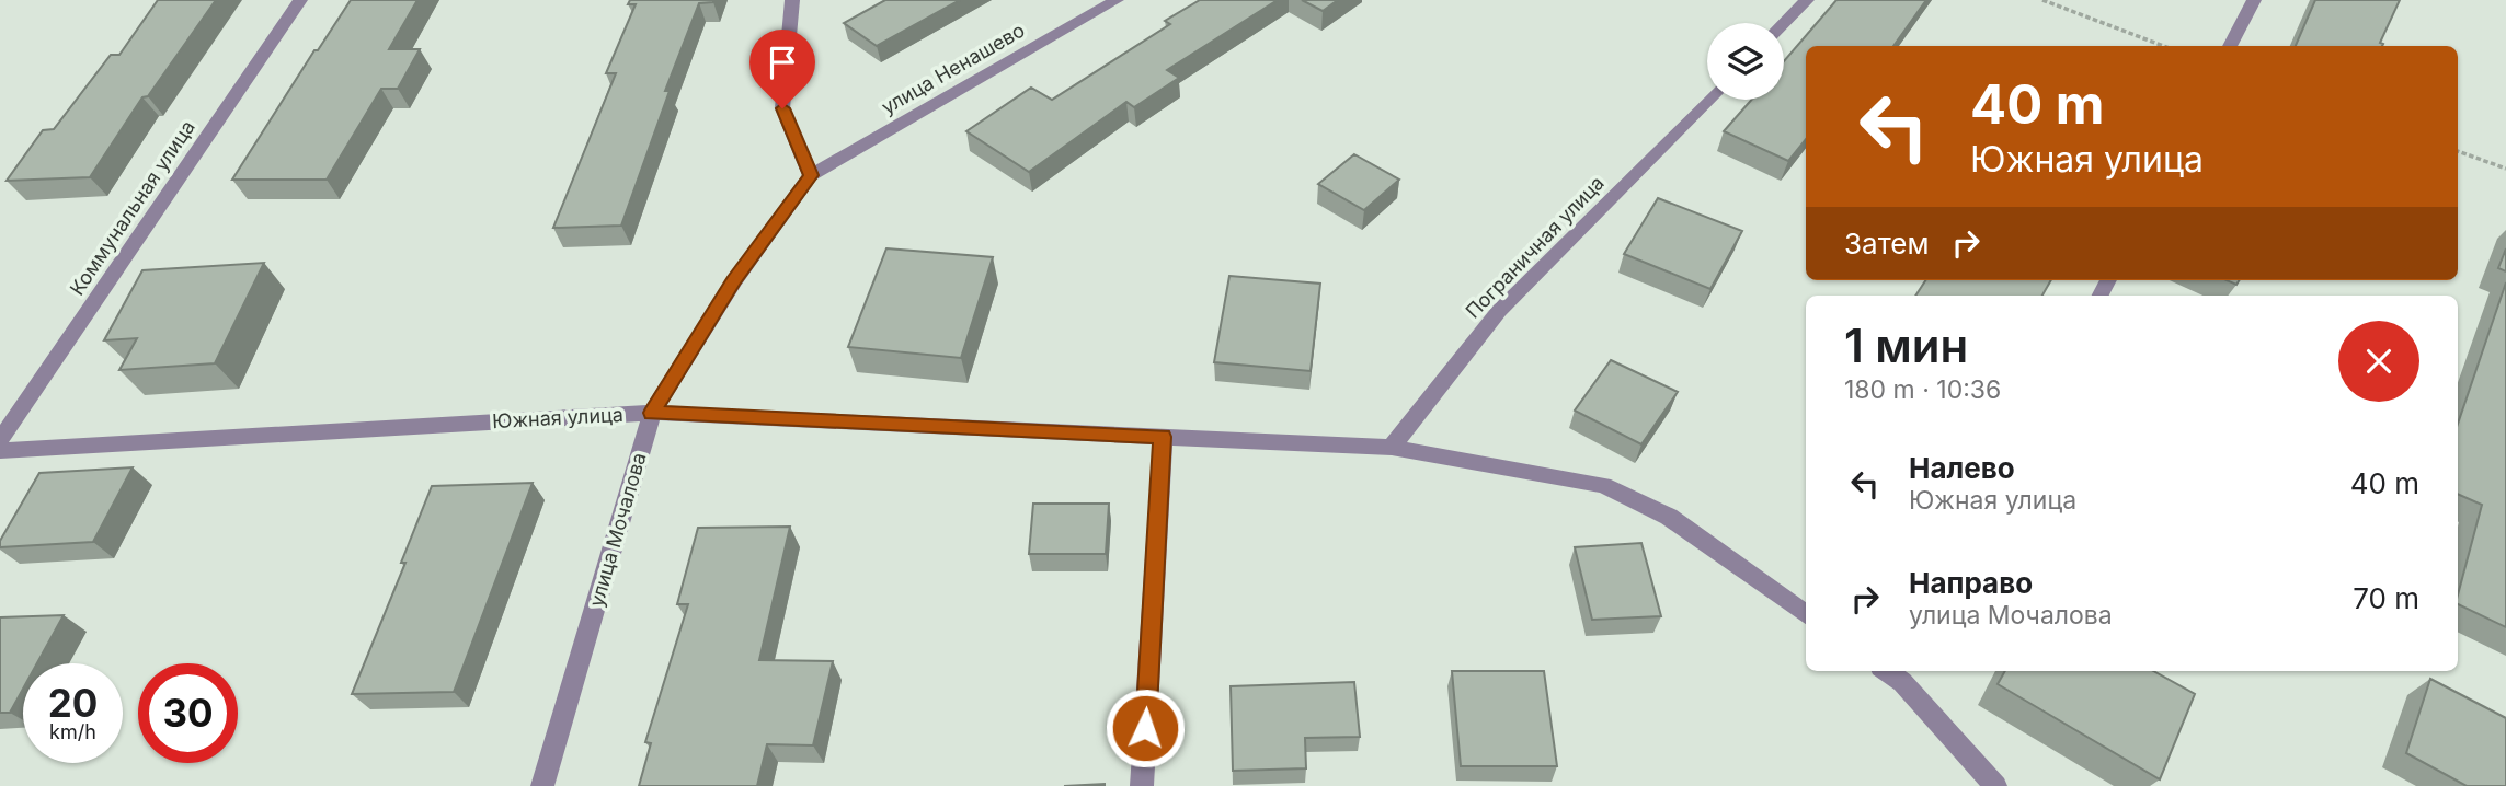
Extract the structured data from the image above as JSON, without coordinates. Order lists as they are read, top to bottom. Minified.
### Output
{"streets":{"street":["улица Ненашево","Коммунальная улица","Пограничная улица","Южная улица","улица Мочалова"]},"crossings":[["улица Ненашево","улица Мочалова"],["Пограничная улица","Южная улица"],["Южная улица","улица Мочалова"]],"page":{"turn":["40 m","Южная улица"],"then":"Затем","heading":["1 мин","180 m · 10:36"],"list":[{"name":"Налево","note":"Южная улица","value":"40 m"},{"name":"Направо","note":"улица Мочалова","value":"70 m"}],"speed":"20 km/h","limit":"30"}}
